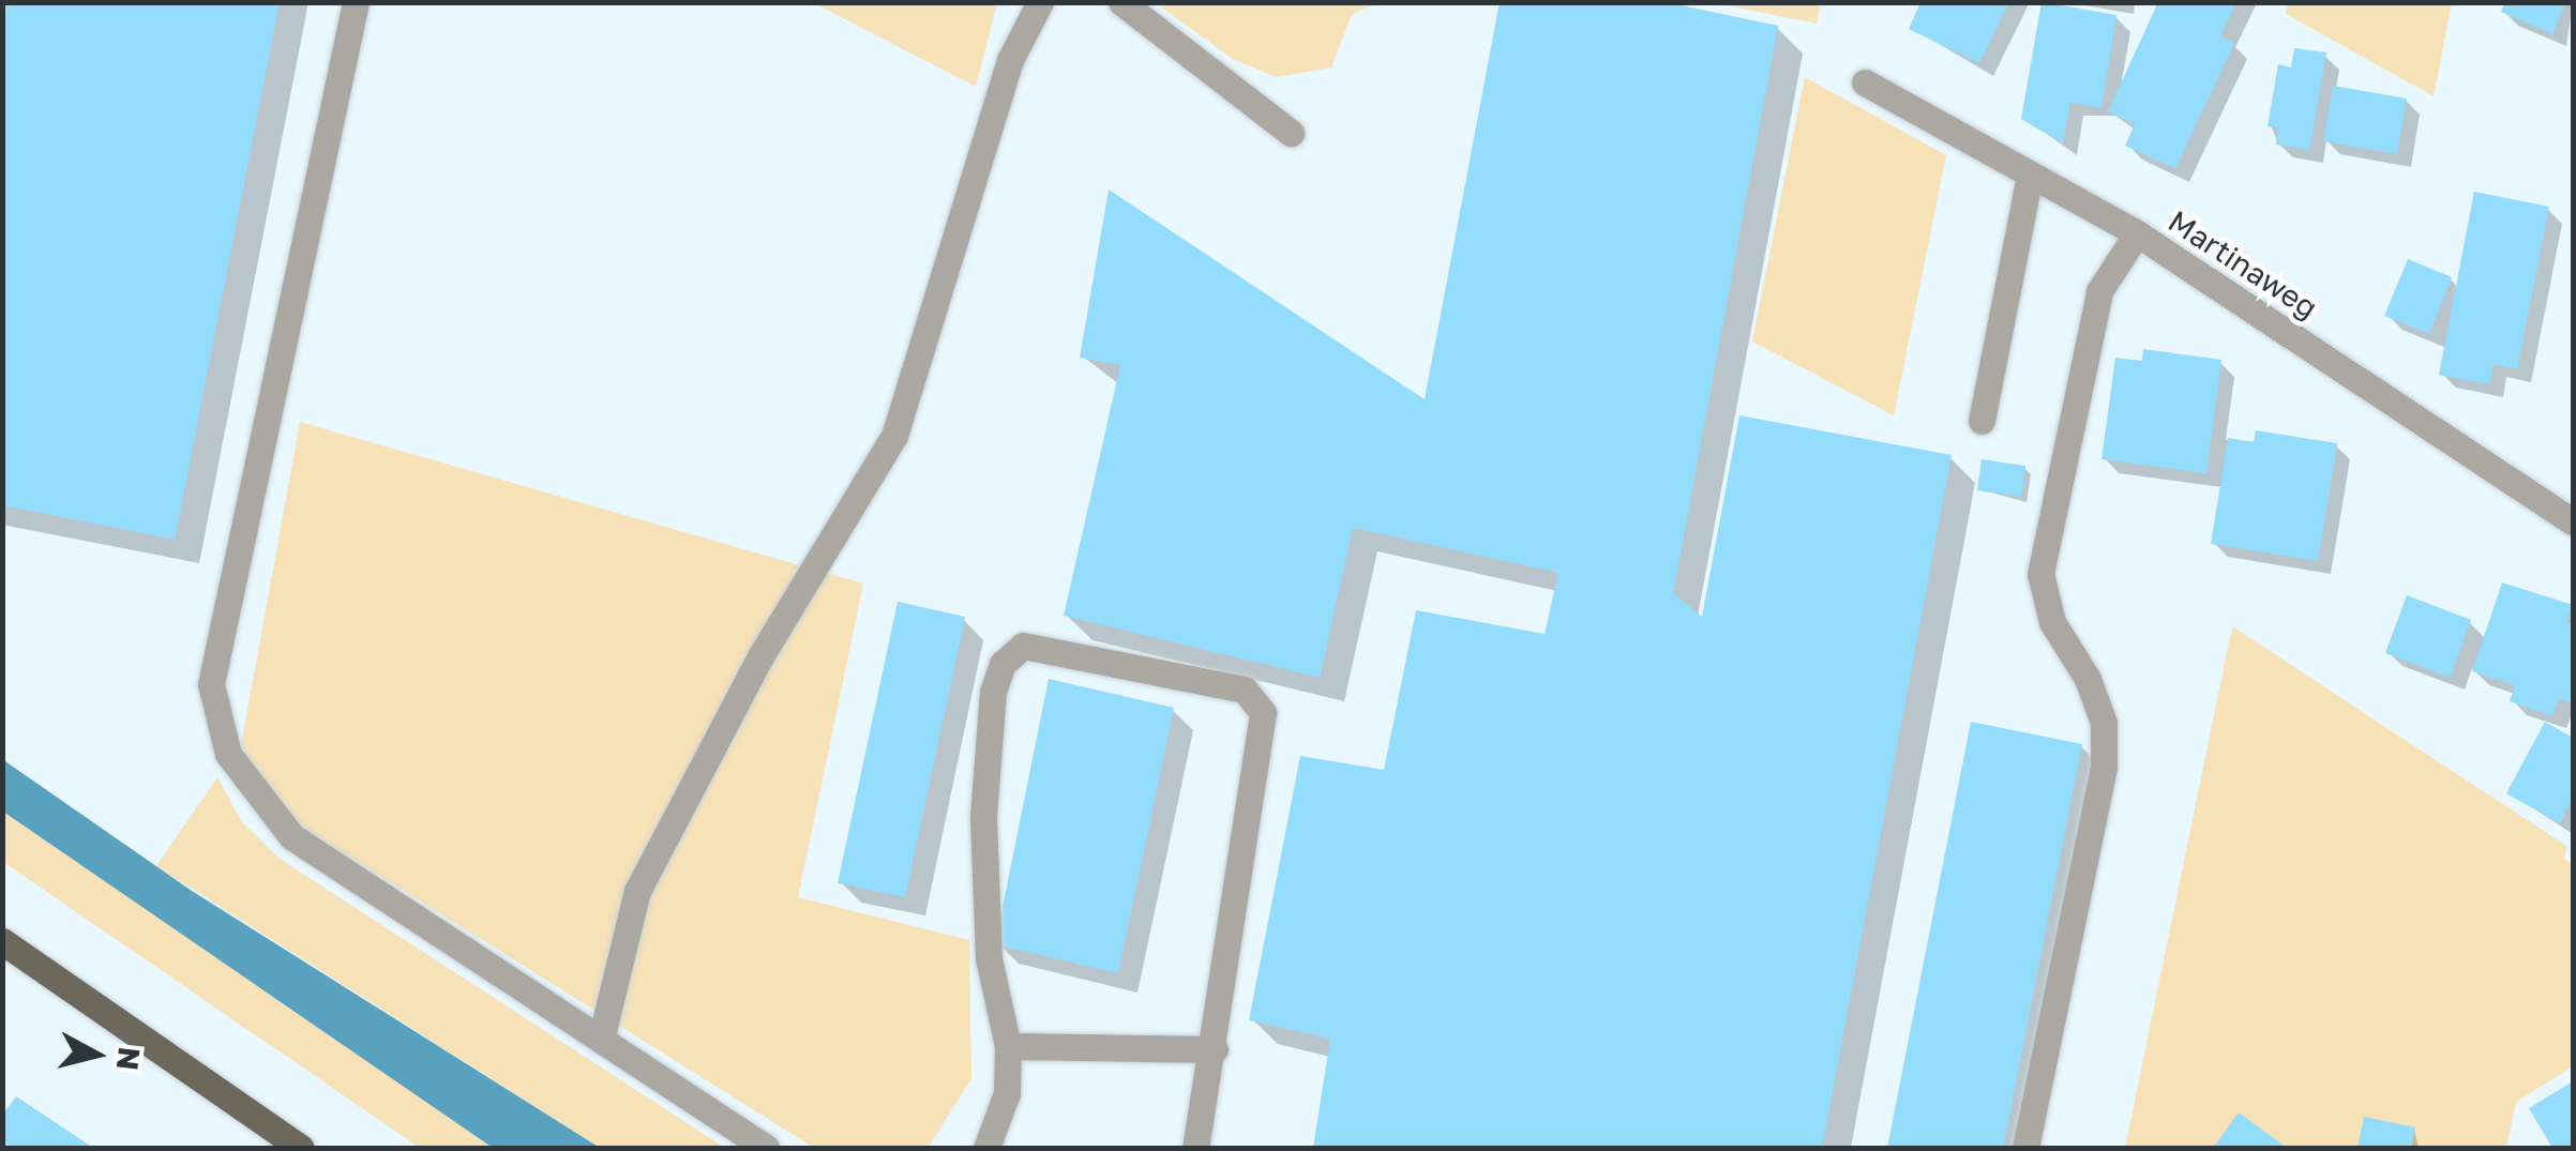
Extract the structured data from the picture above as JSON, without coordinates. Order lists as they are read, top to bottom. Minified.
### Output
{"streets":{"street":["Martinaweg"]},"north":"right"}
